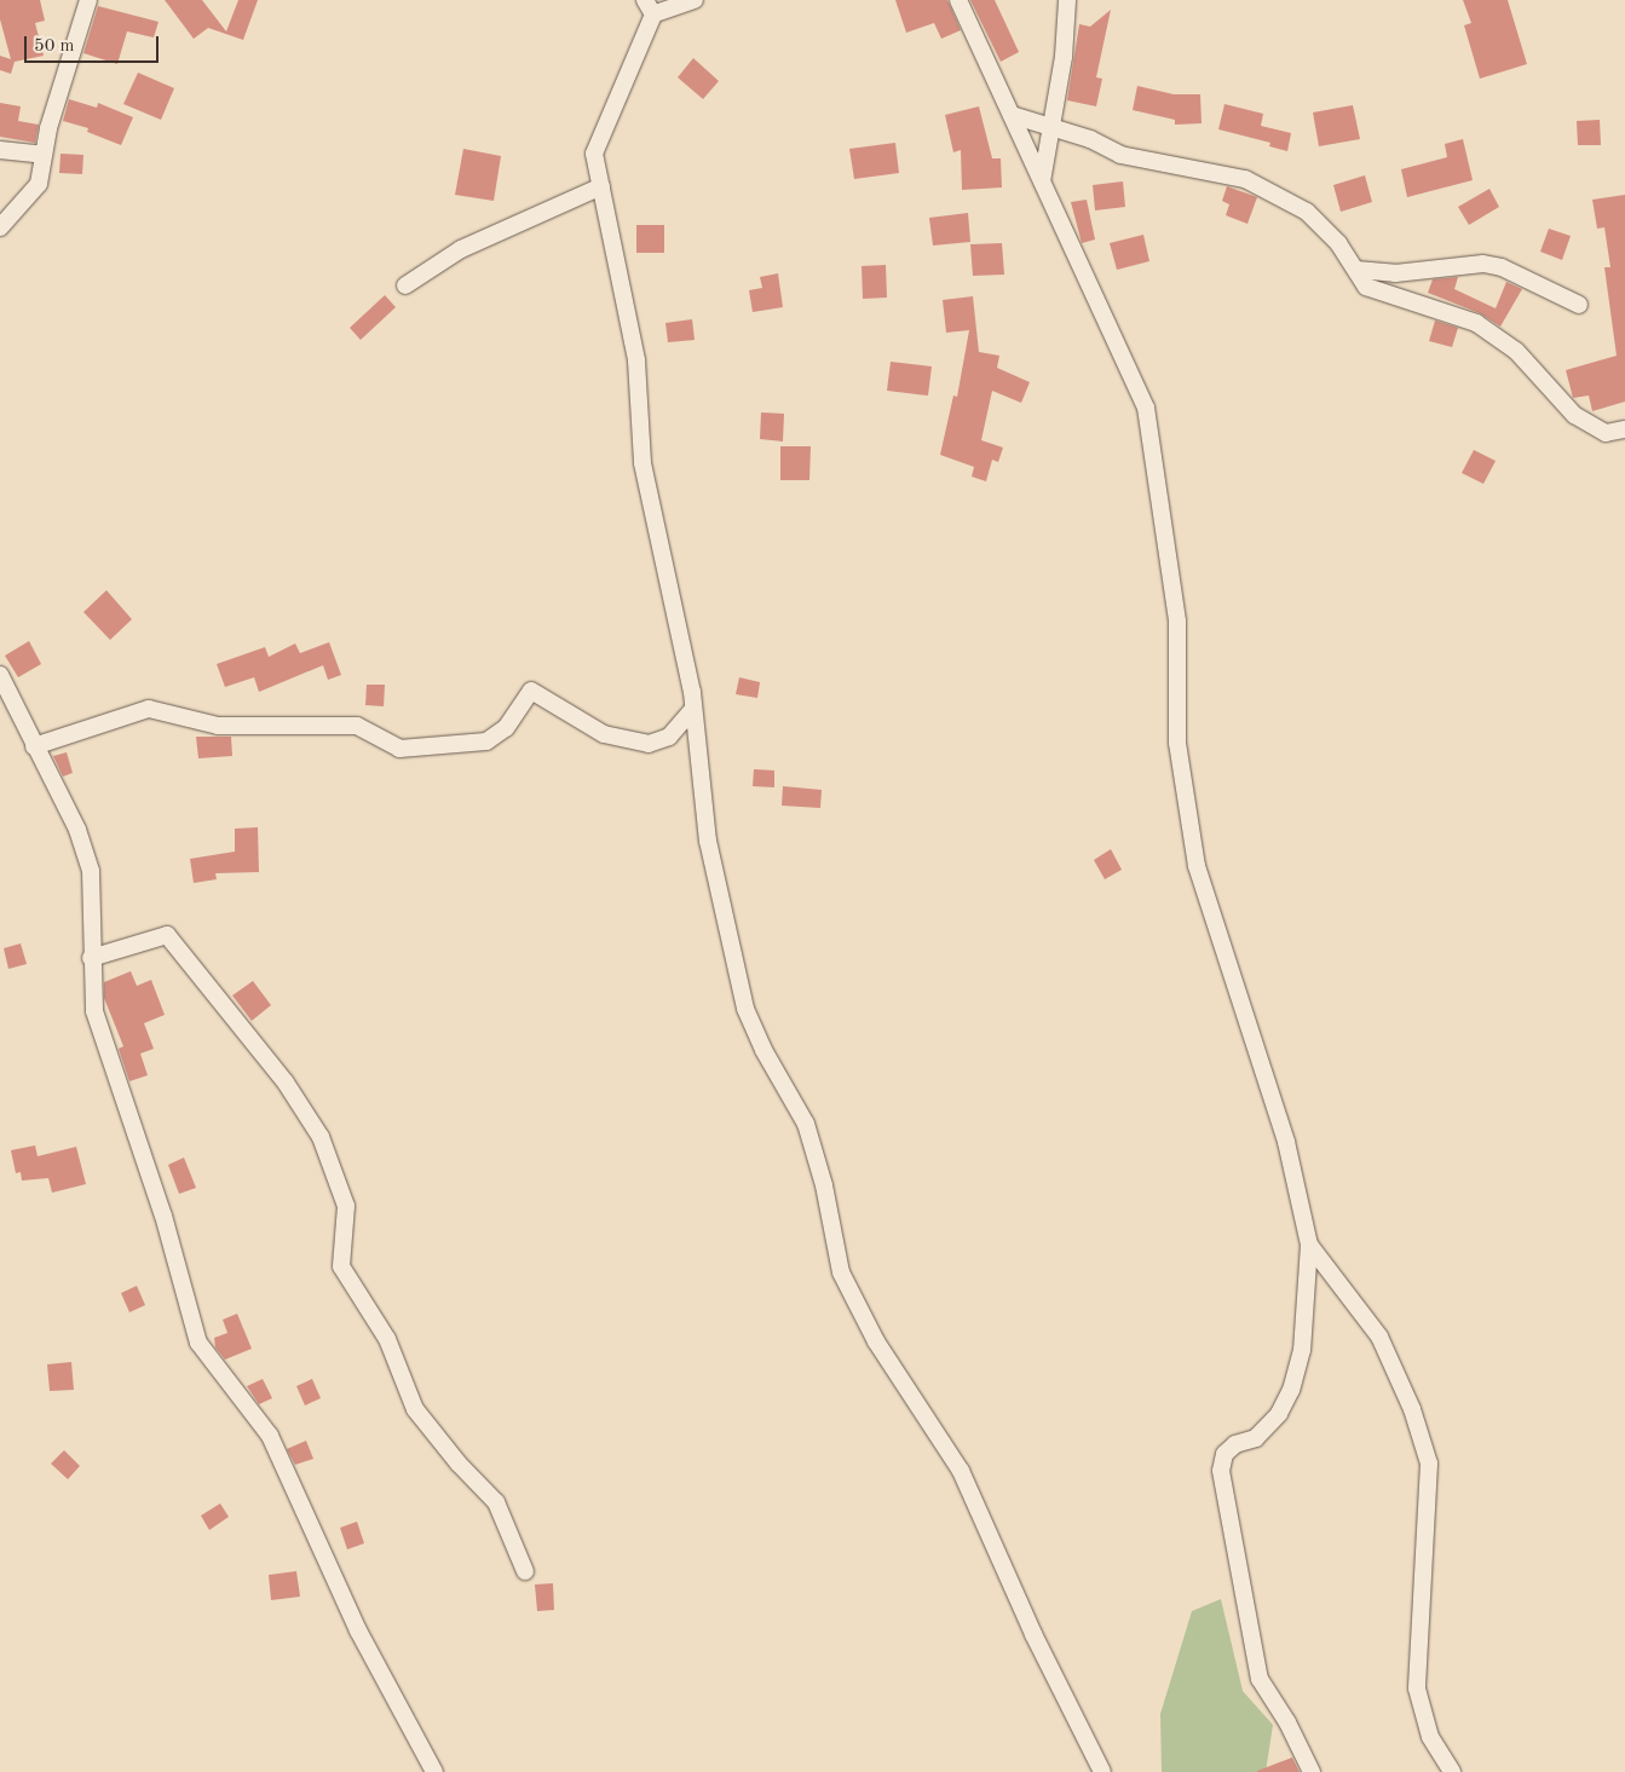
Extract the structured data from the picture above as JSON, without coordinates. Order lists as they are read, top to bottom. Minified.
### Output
{"scale_bar":"50 m"}
